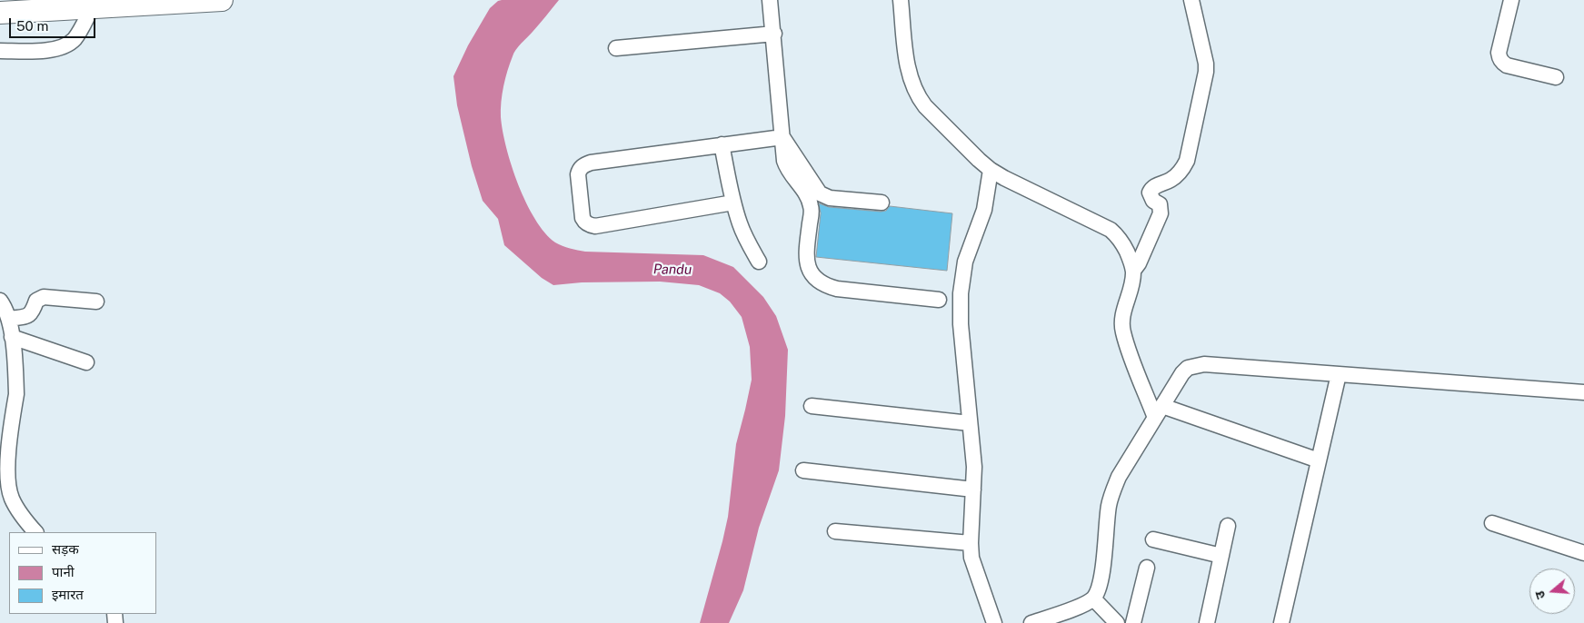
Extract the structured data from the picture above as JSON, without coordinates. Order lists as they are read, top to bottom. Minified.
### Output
{"water":["Pandu"],"legend":["सड़क","पानी","इमारत"],"scale_bar":"50 m","north":"left"}
